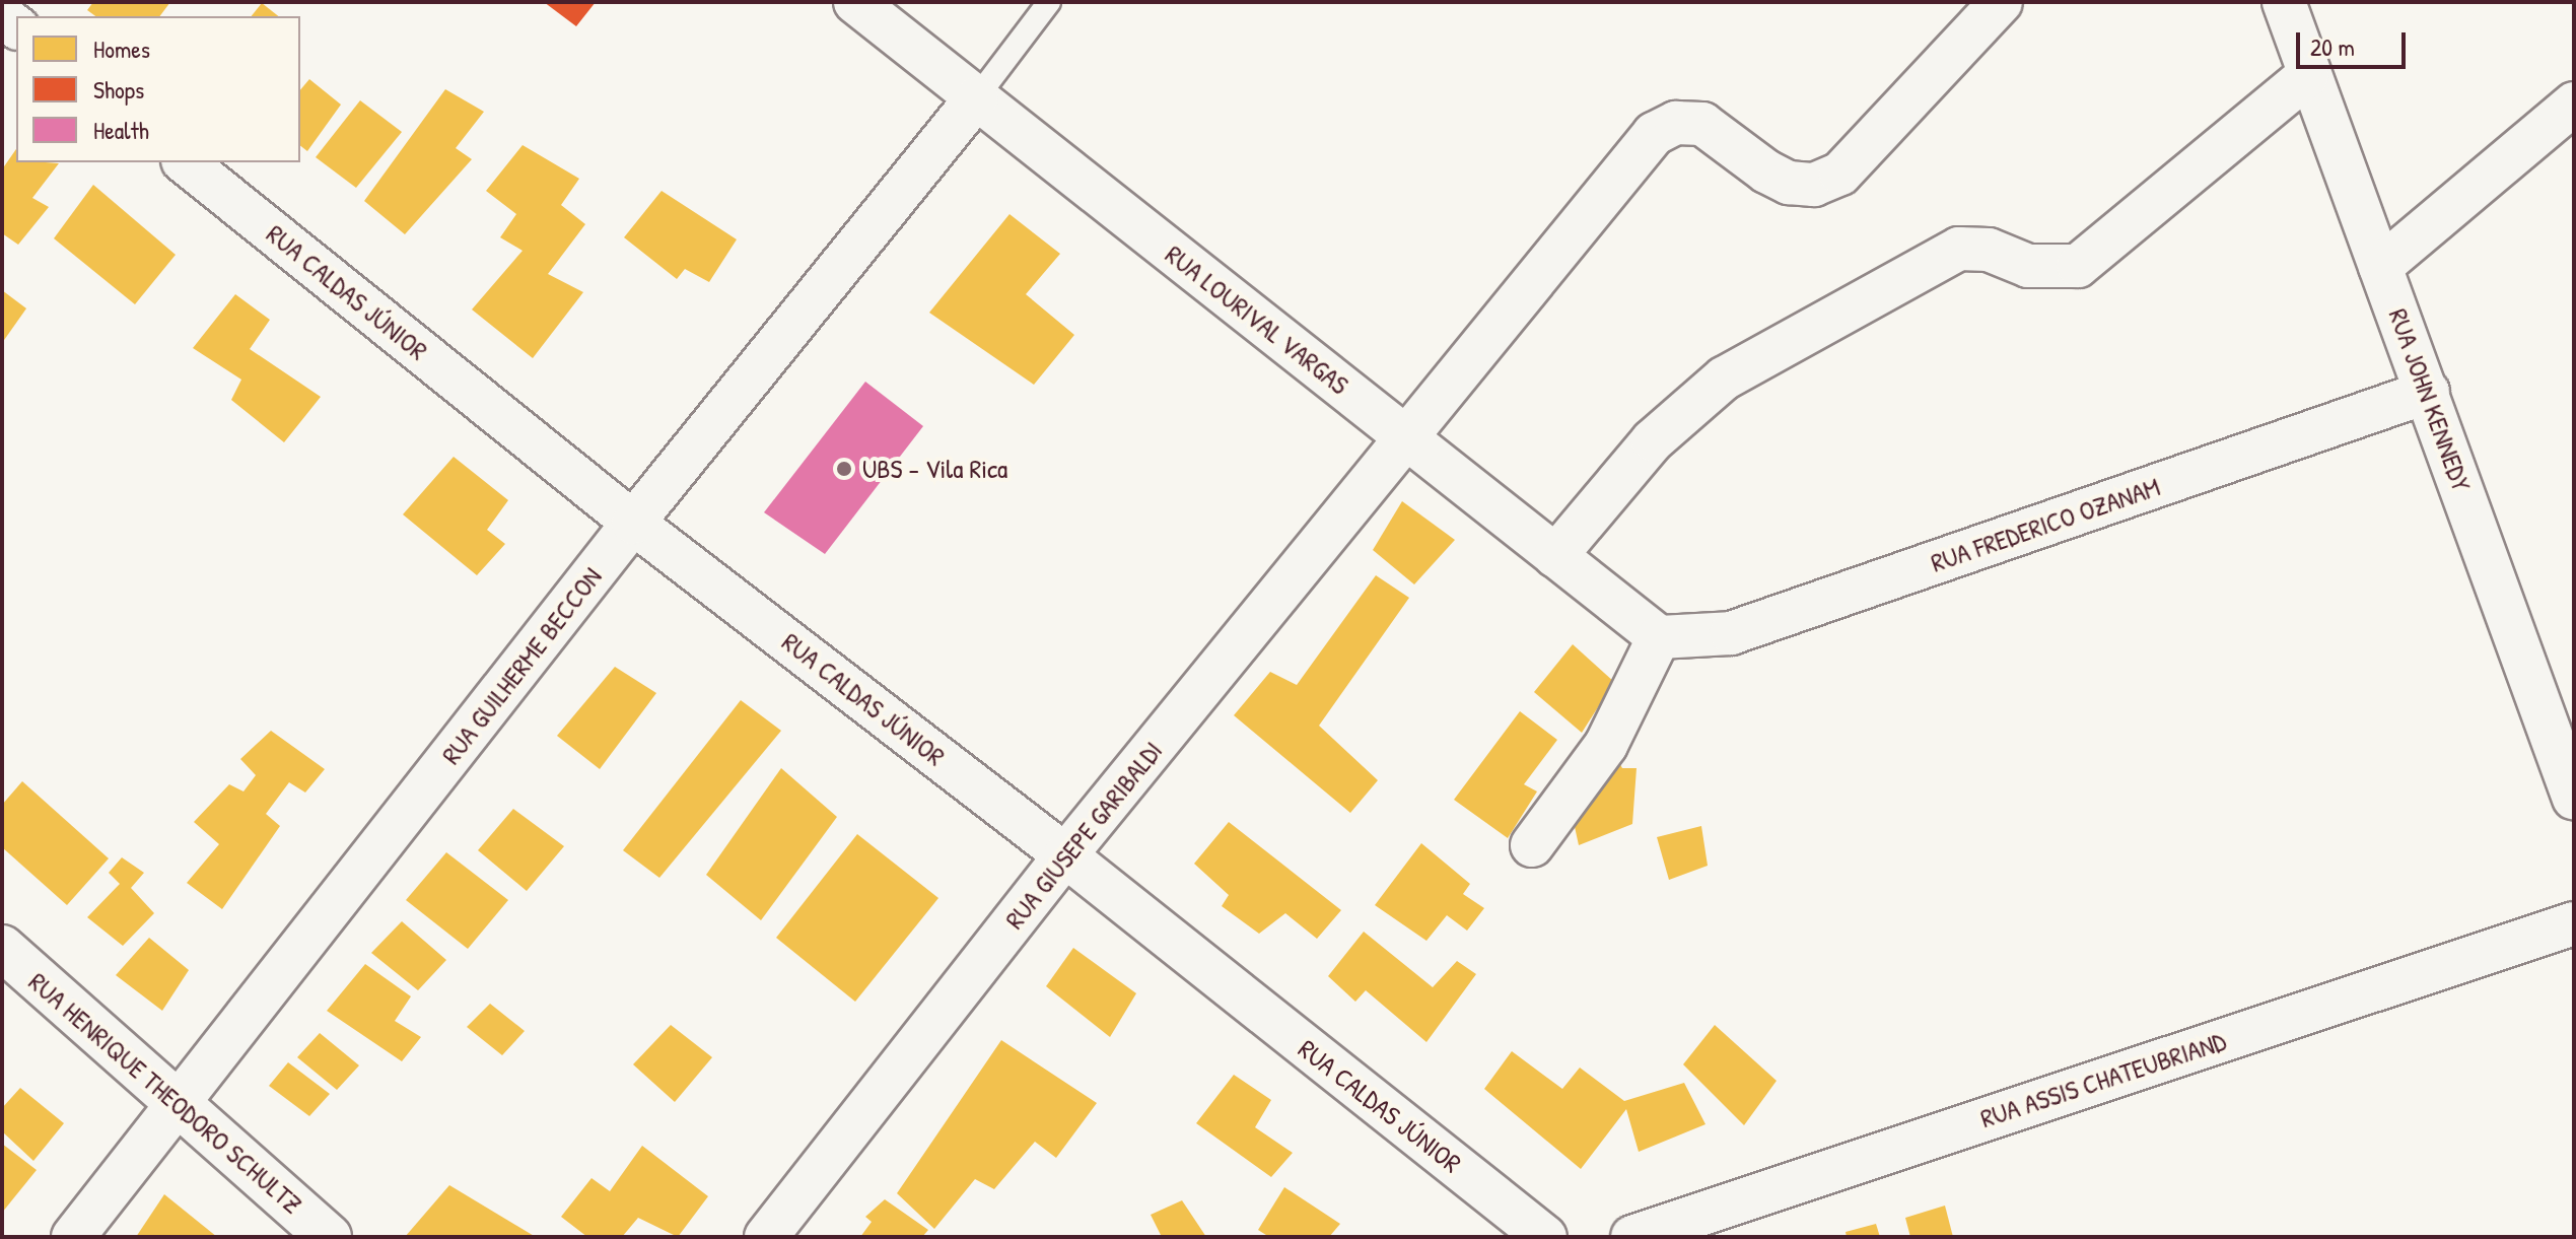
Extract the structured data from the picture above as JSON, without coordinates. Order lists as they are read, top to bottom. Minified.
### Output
{"streets":{"street":["RUA CALDAS JÚNIOR","RUA LOURIVAL VARGAS","RUA JOHN KENNEDY","RUA FREDERICO OZANAM","RUA GUILHERME BECCON","RUA GIUSEPE GARIBALDI","RUA ASSIS CHATEUBRIAND","RUA HENRIQUE THEODORO SCHULTZ"]},"crossings":[["RUA CALDAS JÚNIOR","RUA GUILHERME BECCON"],["RUA CALDAS JÚNIOR","RUA GIUSEPE GARIBALDI"],["RUA LOURIVAL VARGAS","RUA FREDERICO OZANAM"],["RUA LOURIVAL VARGAS","RUA GUILHERME BECCON"],["RUA LOURIVAL VARGAS","RUA GIUSEPE GARIBALDI"],["RUA JOHN KENNEDY","RUA FREDERICO OZANAM"],["RUA GUILHERME BECCON","RUA HENRIQUE THEODORO SCHULTZ"]],"places":["UBS - Vila Rica"],"legend":["Homes","Shops","Health"],"scale_bar":"20 m"}
